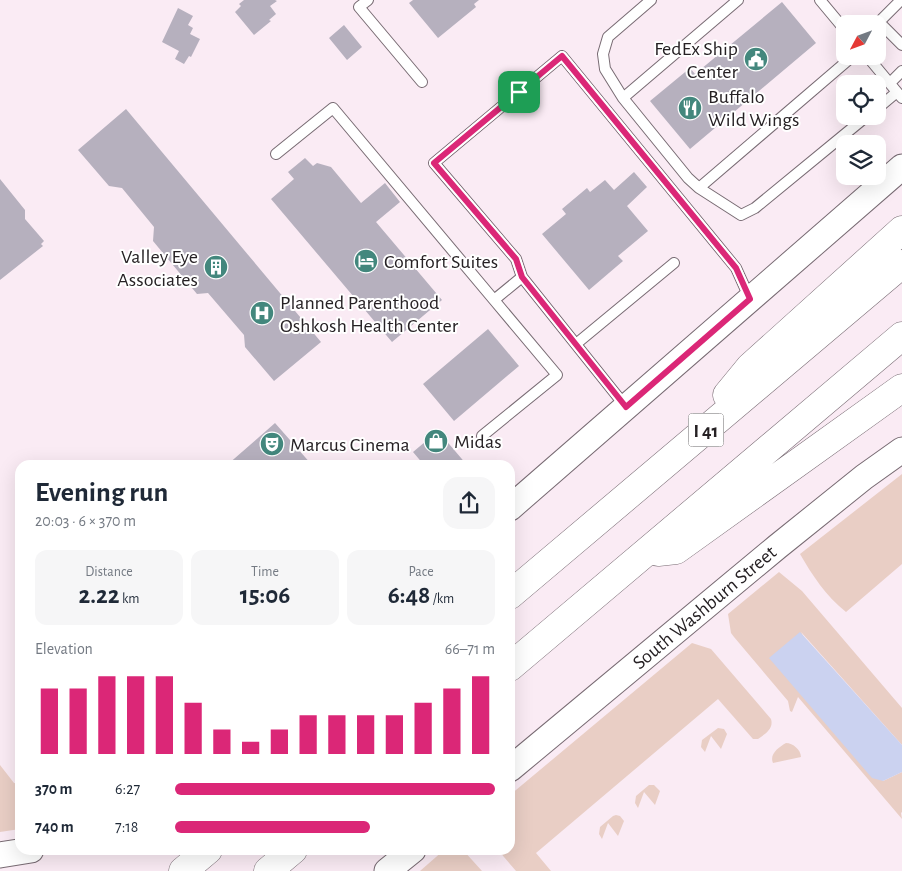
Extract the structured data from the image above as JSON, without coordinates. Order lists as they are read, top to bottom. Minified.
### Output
{"streets":{"highway":["I 41"],"street":["South Washburn Street"]},"places":{"public building":["FedEx Ship Center"],"restaurant":["Buffalo Wild Wings"],"hotel":["Comfort Suites"],"building":["Valley Eye Associates"],"hospital":["Planned Parenthood Oshkosh Health Center"],"shop":["Midas"],"theatre":["Marcus Cinema"]},"north":"bottom left","page":{"heading":["Evening run","20:03 · 6 × 370 m"],"stats":[["Distance","2.22 km"],["Time","15:06"],["Pace","6:48 /km"]],"chart":["Elevation","66–71 m"],"list":[{"name":"370 m","note":"6:27"},{"name":"740 m","note":"7:18"}]}}
